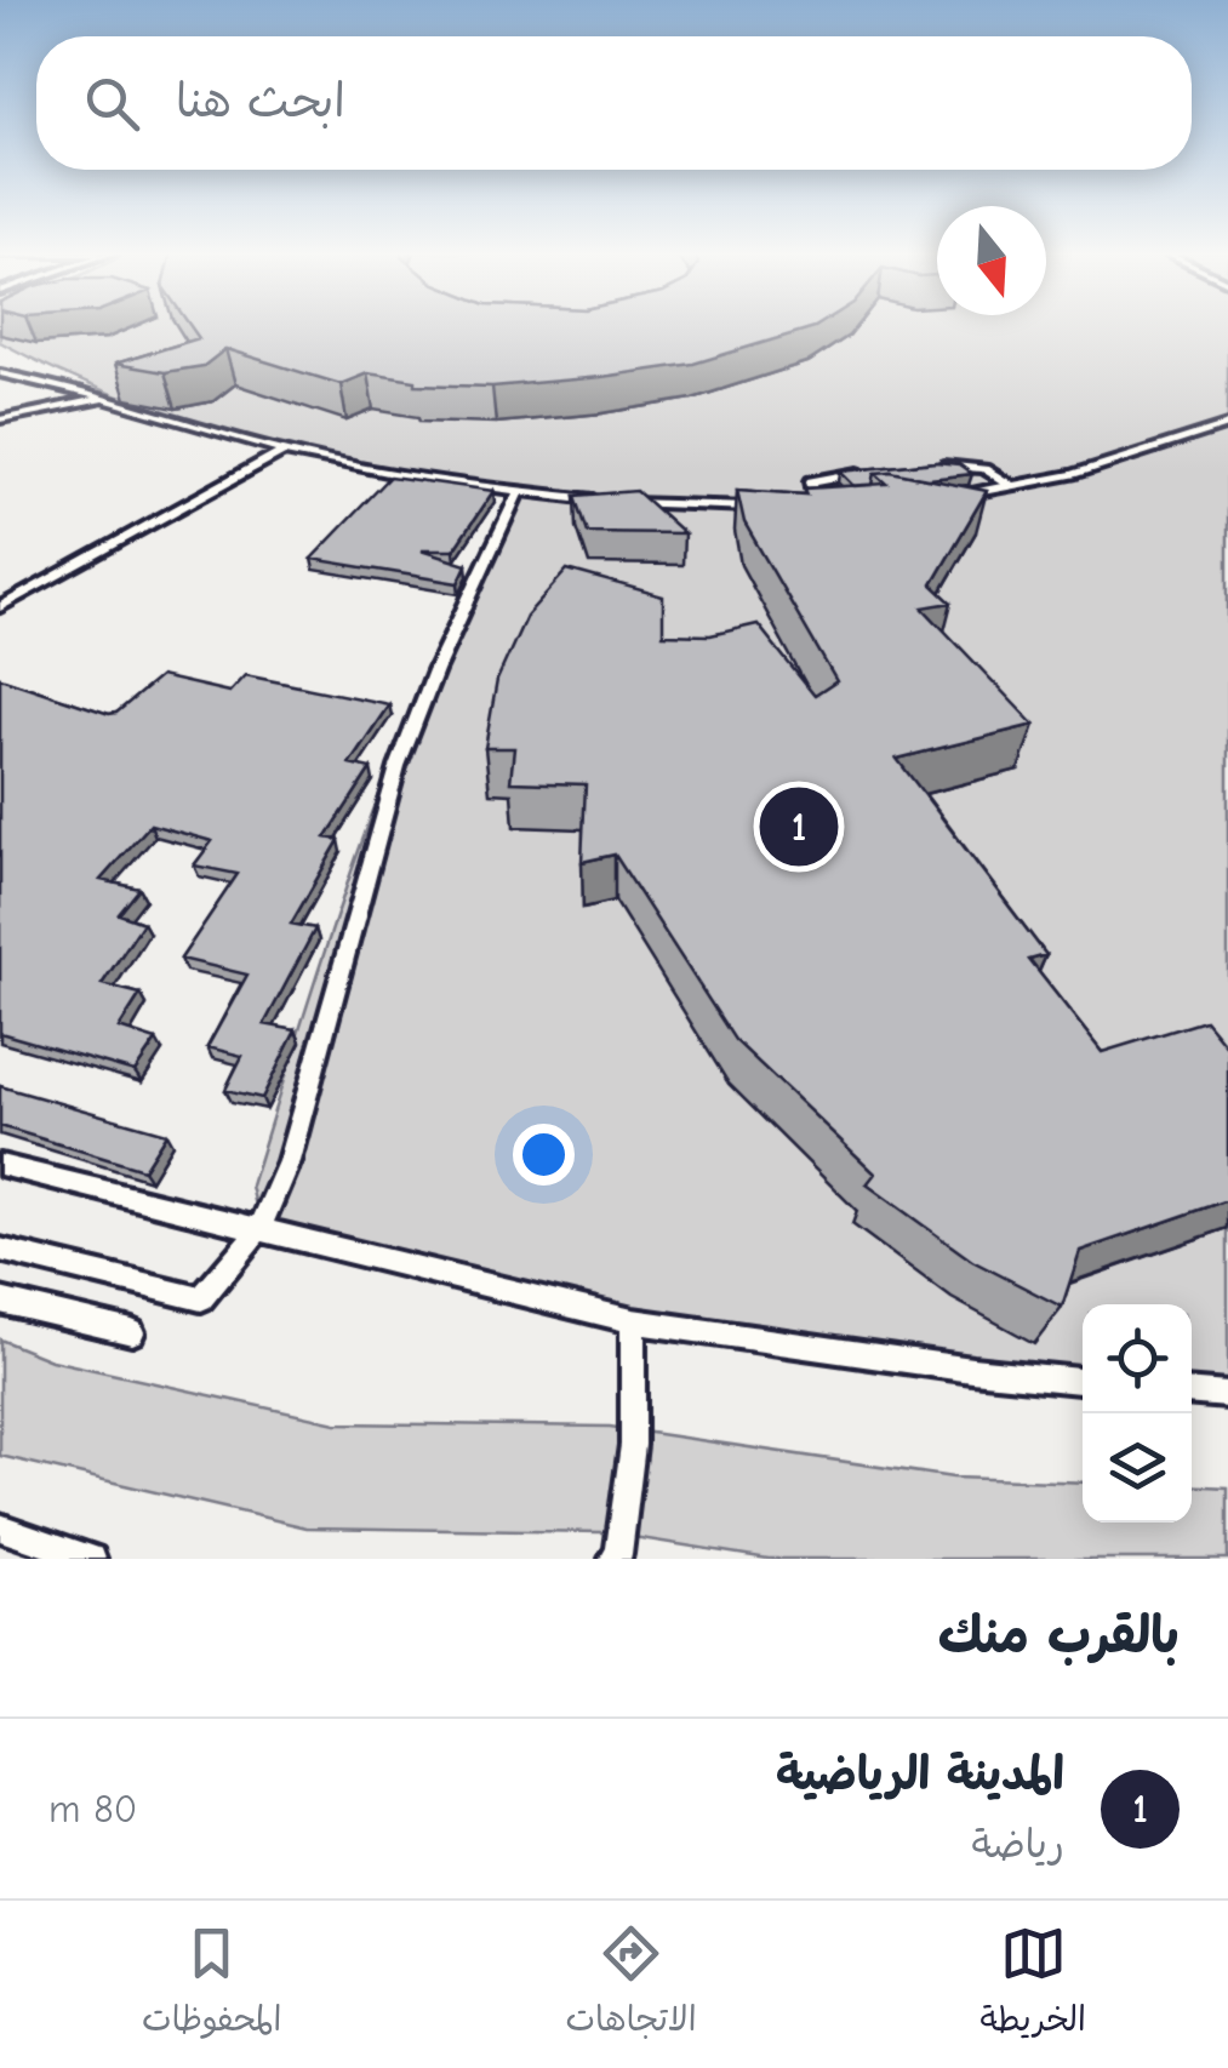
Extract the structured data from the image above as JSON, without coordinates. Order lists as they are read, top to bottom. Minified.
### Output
{"north":"bottom","page":{"search":"ابحث هنا","pins":"1","heading":"بالقرب منك","list":[{"mark":"1","name":"المدينة الرياضية","note":"رياضة","value":"80 m"}],"nav":["الخريطة","الاتجاهات","المحفوظات"]}}
